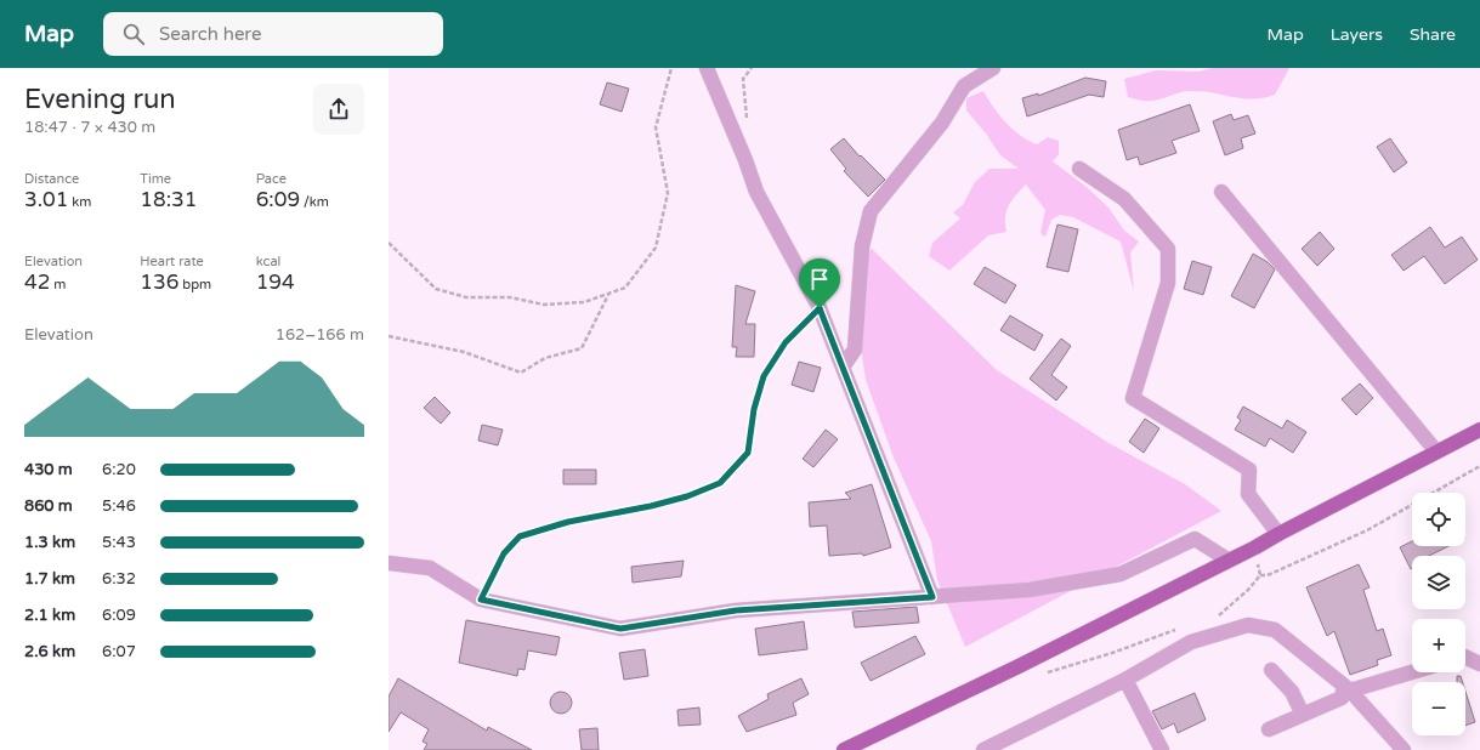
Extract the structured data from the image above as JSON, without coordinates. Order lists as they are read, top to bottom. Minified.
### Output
{"page":{"header":"Map","search":"Search here","nav":["Map","Layers","Share"],"heading":["Evening run","18:47 · 7 × 430 m"],"stats":[["Distance","3.01 km"],["Time","18:31"],["Pace","6:09 /km"],["Elevation","42 m"],["Heart rate","136 bpm"],["kcal","194"]],"chart":["Elevation","162–166 m"],"list":[{"name":"430 m","note":"6:20"},{"name":"860 m","note":"5:46"},{"name":"1.3 km","note":"5:43"},{"name":"1.7 km","note":"6:32"},{"name":"2.1 km","note":"6:09"},{"name":"2.6 km","note":"6:07"}],"map_buttons":["+","−"]}}
